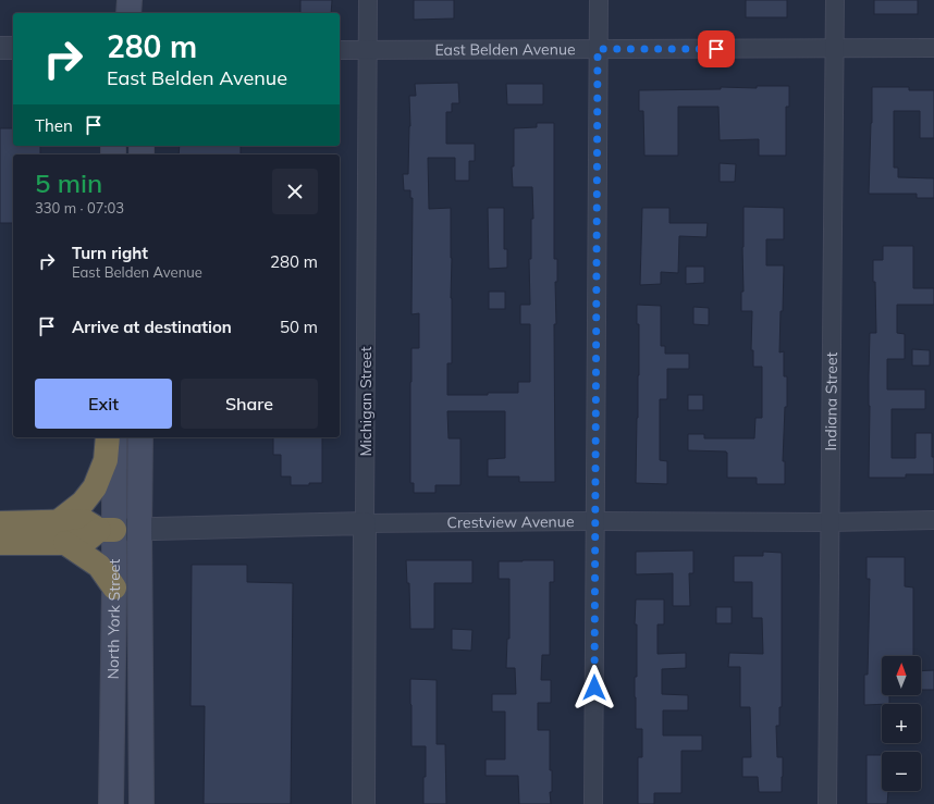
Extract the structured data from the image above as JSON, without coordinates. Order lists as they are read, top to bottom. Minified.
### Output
{"streets":{"main road":["North York Street"],"street":["East Belden Avenue","Michigan Street","Indiana Street","Crestview Avenue"]},"crossings":[["East Belden Avenue","Michigan Street"],["East Belden Avenue","Indiana Street"],["Michigan Street","Crestview Avenue"],["Indiana Street","Crestview Avenue"],["Crestview Avenue","North York Street"]],"north":"top","page":{"turn":["280 m","East Belden Avenue"],"then":"Then","heading":["5 min","330 m · 07:03"],"list":[{"name":"Turn right","note":"East Belden Avenue","value":"280 m"},{"name":"Arrive at destination","value":"50 m"}],"buttons":["Exit","Share"],"map_buttons":["+","−"]}}
